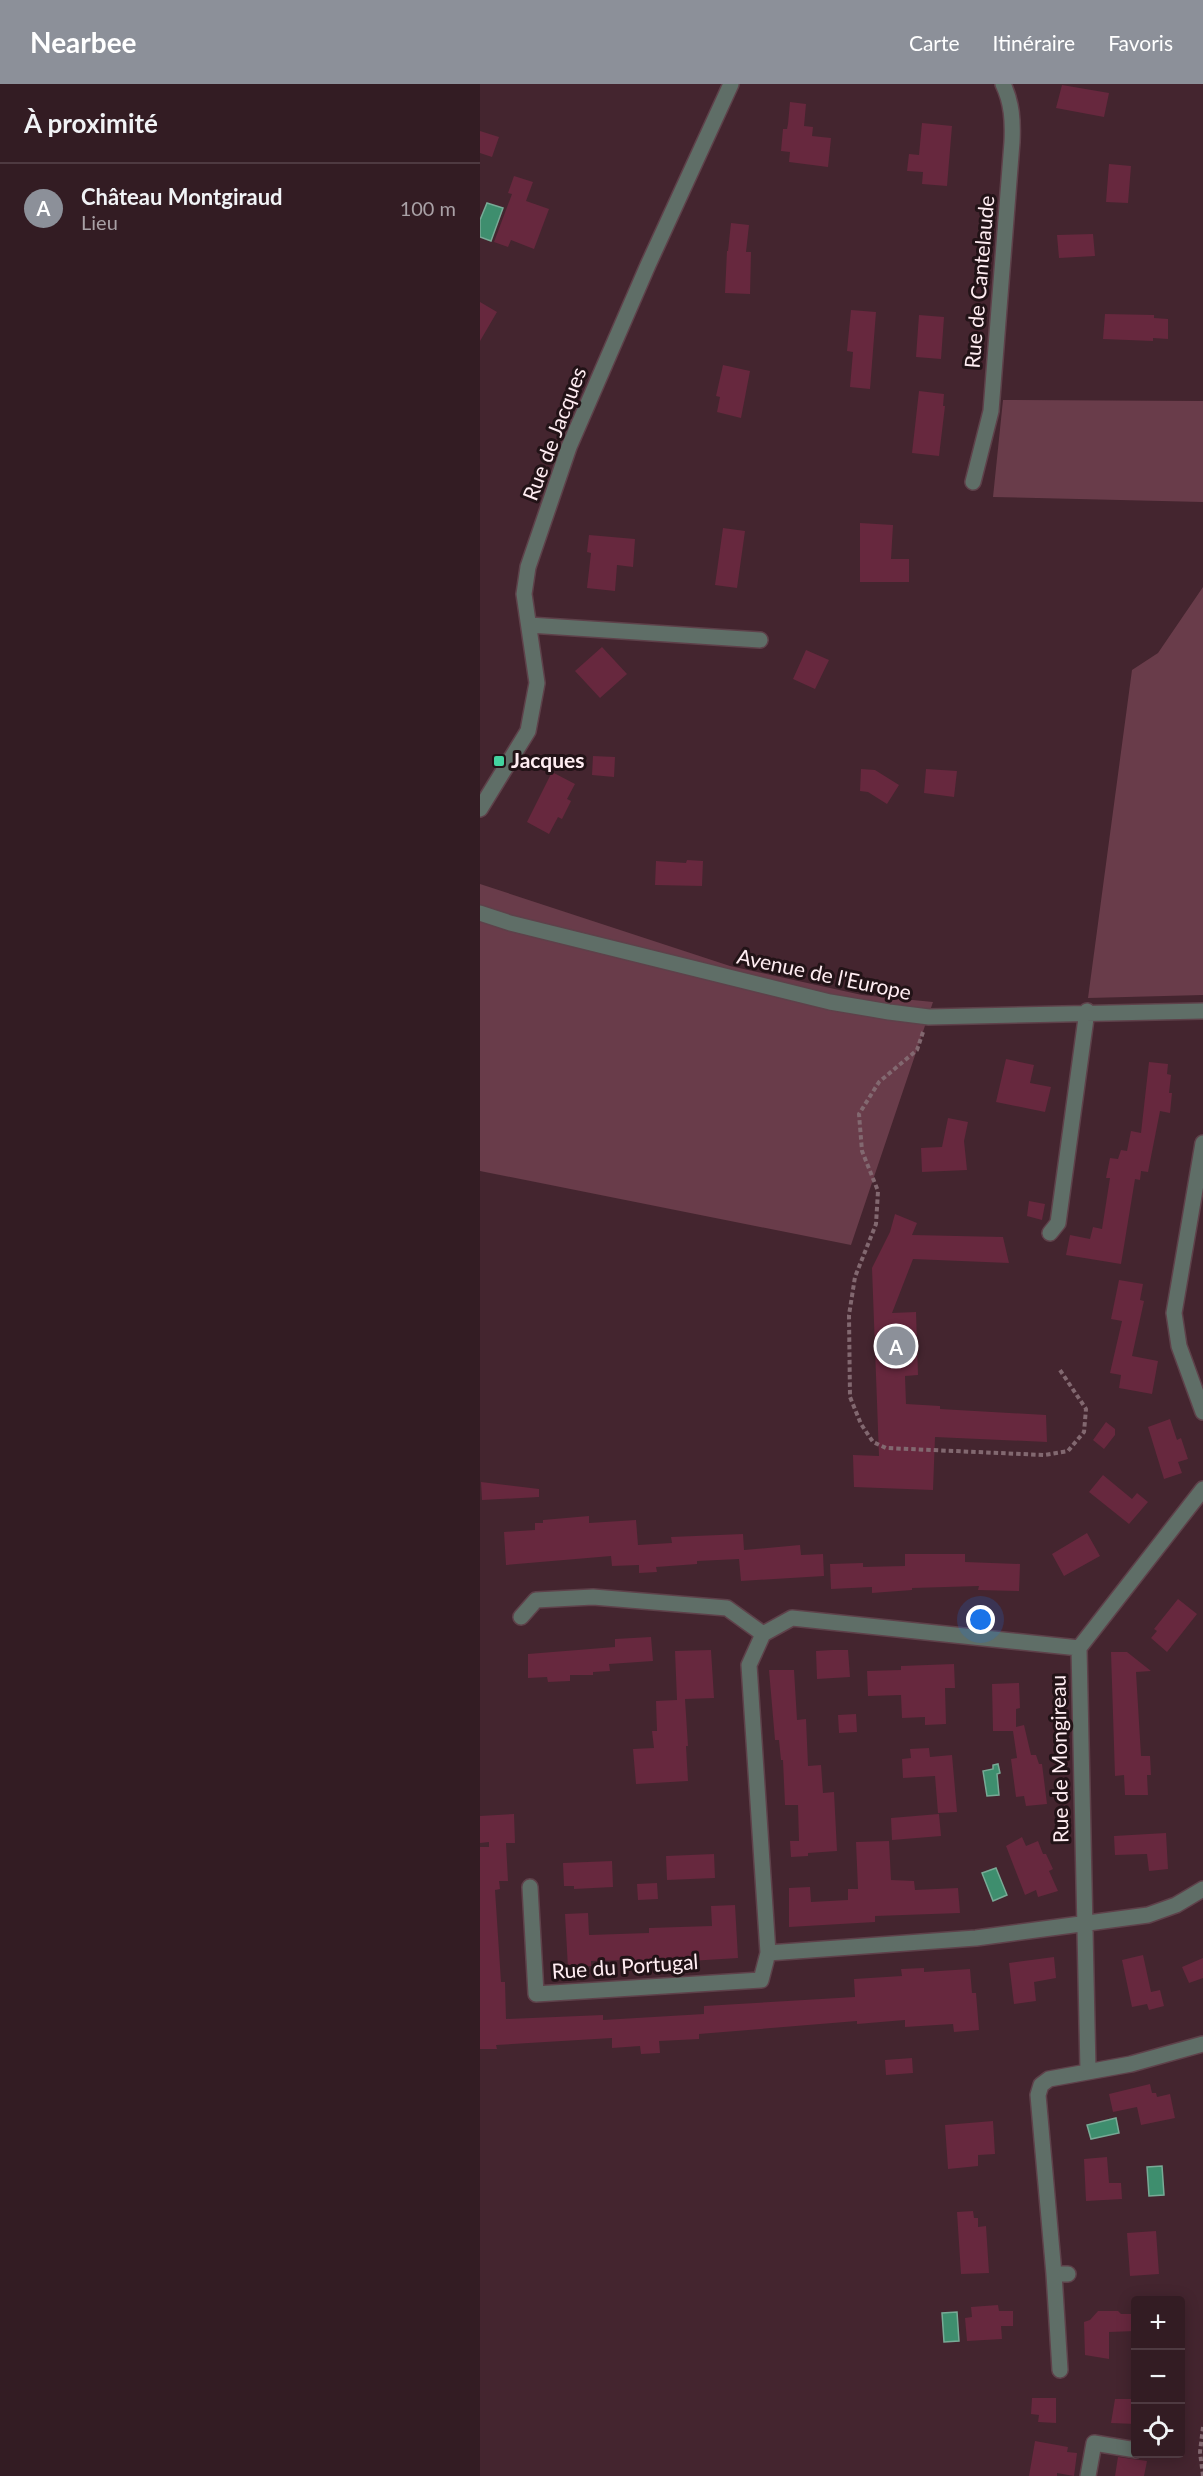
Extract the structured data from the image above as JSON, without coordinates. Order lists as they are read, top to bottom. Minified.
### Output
{"streets":{"street":["Rue de Cantelaude","Rue de Jacques","Avenue de l'Europe","Rue de Mongireau","Rue du Portugal"]},"places":{"transit":["Jacques"]},"page":{"header":"Nearbee","nav":["Carte","Itinéraire","Favoris"],"heading":"À proximité","list":[{"mark":"A","name":"Château Montgiraud","note":"Lieu","value":"100 m"}],"pins":"A","map_buttons":["+","−"]}}
